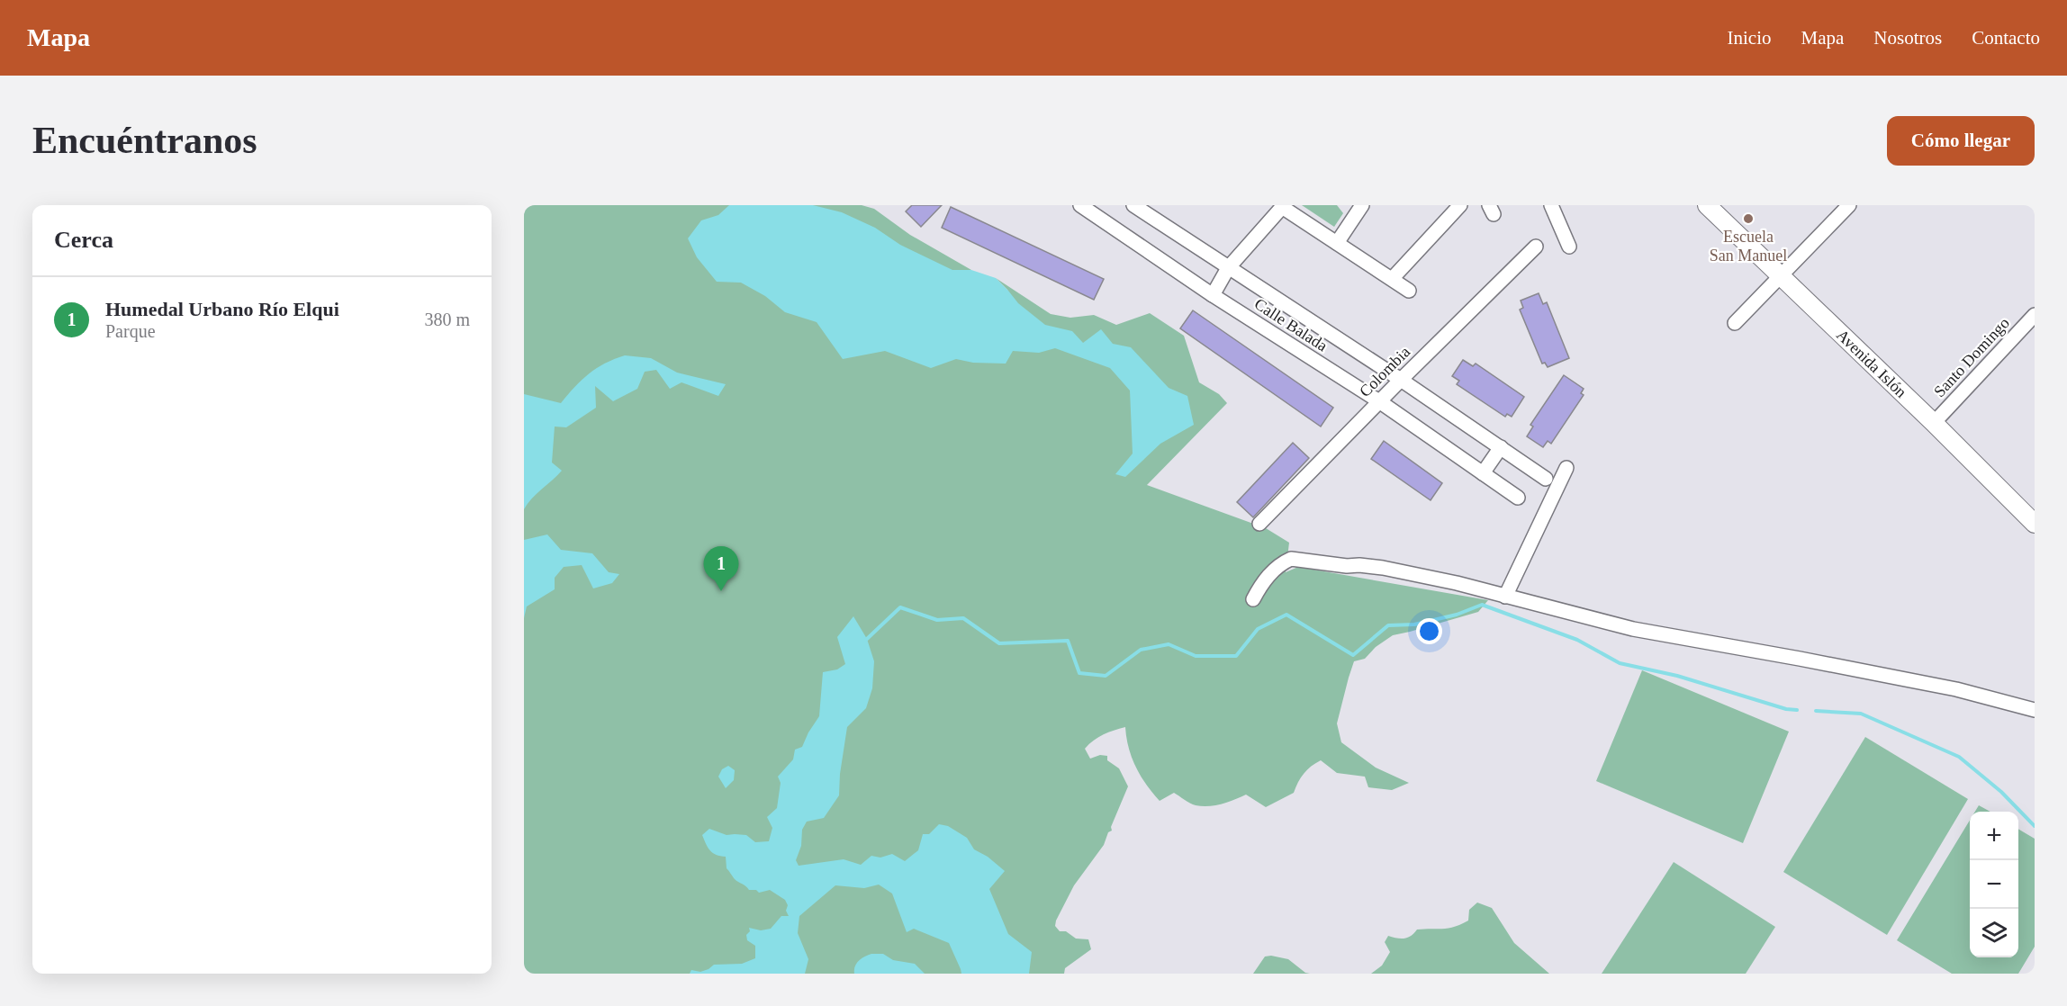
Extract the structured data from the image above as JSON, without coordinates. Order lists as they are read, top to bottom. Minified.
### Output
{"streets":{"main road":["Avenida Islón"],"street":["Calle Balada","Santo Domingo","Colombia"]},"crossings":[["Calle Balada","Colombia"],["Santo Domingo","Avenida Islón"]],"places":["Escuela San Manuel"],"page":{"header":"Mapa","nav":["Inicio","Mapa","Nosotros","Contacto"],"buttons":"Cómo llegar","title":"Encuéntranos","heading":"Cerca","list":[{"mark":"1","name":"Humedal Urbano Río Elqui","note":"Parque","value":"380 m"}],"pins":"1","map_buttons":["+","−"]}}
